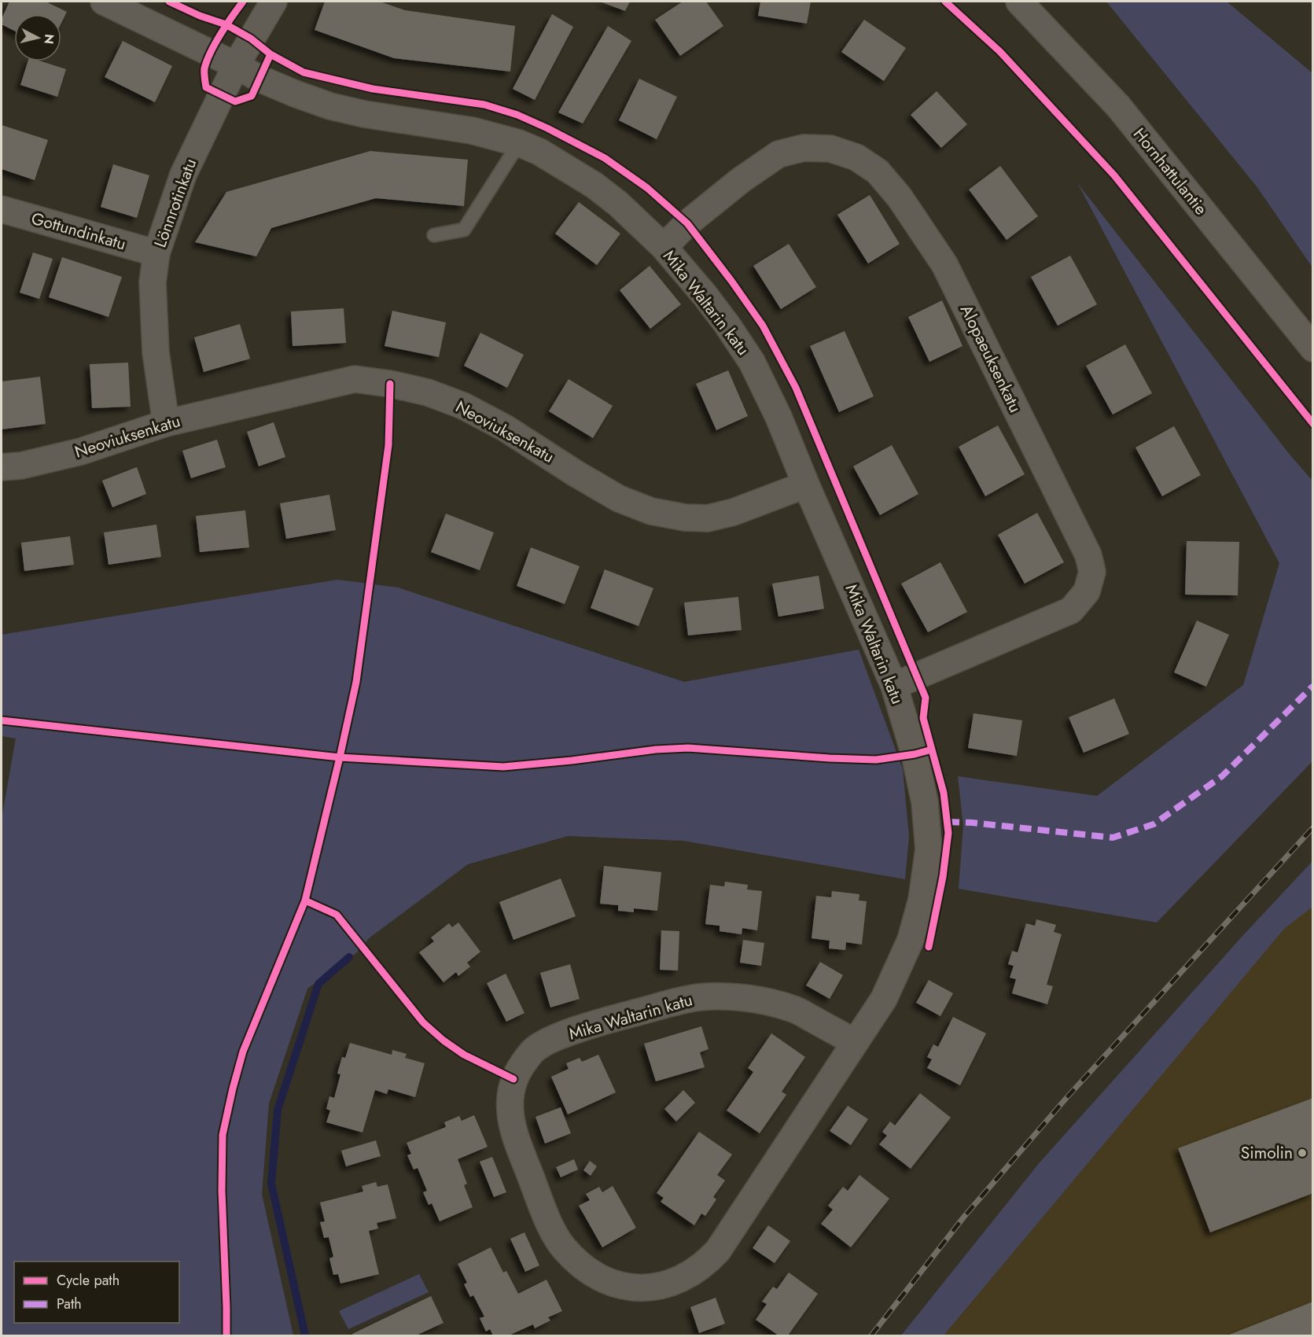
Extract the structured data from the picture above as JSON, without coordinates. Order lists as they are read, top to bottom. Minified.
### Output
{"streets":{"street":["Hornhattulantie","Lönnrotinkatu","Gottundinkatu","Mika Waltarin katu","Alopaeuksenkatu","Neoviuksenkatu"]},"crossings":[["Lönnrotinkatu","Gottundinkatu"],["Lönnrotinkatu","Mika Waltarin katu"],["Lönnrotinkatu","Neoviuksenkatu"],["Mika Waltarin katu","Alopaeuksenkatu"],["Mika Waltarin katu","Neoviuksenkatu"]],"places":["Simolin"],"legend":["Cycle path","Path"],"north":"right"}
